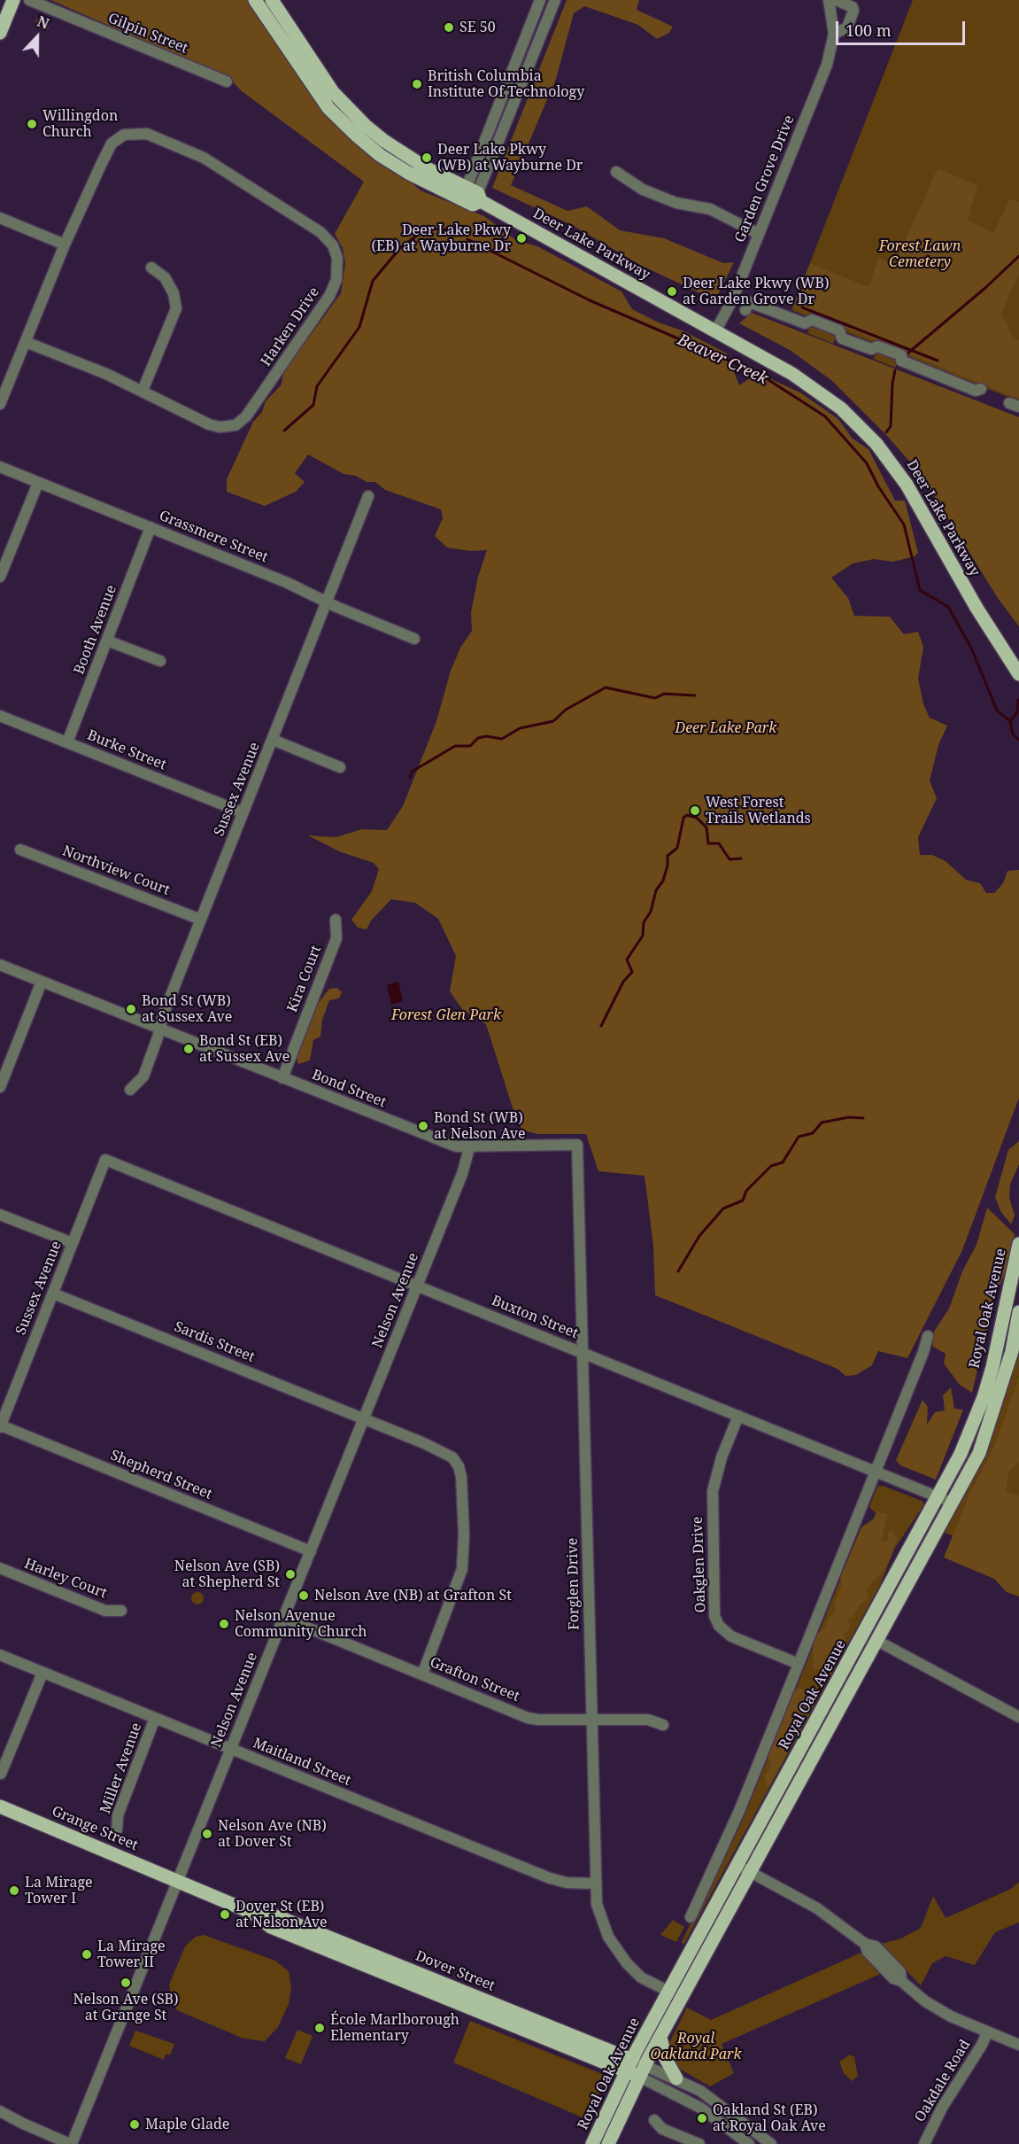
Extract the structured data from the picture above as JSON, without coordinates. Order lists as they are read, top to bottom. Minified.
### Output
{"streets":{"main road":["Deer Lake Parkway","Royal Oak Avenue","Grange Street","Dover Street"],"street":["Gilpin Street","Garden Grove Drive","Harken Drive","Grassmere Street","Booth Avenue","Burke Street","Sussex Avenue","Northview Court","Kira Court","Bond Street","Nelson Avenue","Buxton Street","Sardis Street","Shepherd Street","Oakglen Drive","Harley Court","Forglen Drive","Grafton Street","Maitland Street","Miller Avenue","Oakdale Road"]},"crossings":[["Garden Grove Drive","Deer Lake Parkway"],["Grassmere Street","Booth Avenue"],["Grassmere Street","Sussex Avenue"],["Booth Avenue","Burke Street"],["Burke Street","Sussex Avenue"],["Sussex Avenue","Northview Court"],["Sussex Avenue","Bond Street"],["Sussex Avenue","Buxton Street"],["Sussex Avenue","Sardis Street"],["Sussex Avenue","Shepherd Street"],["Kira Court","Bond Street"],["Bond Street","Nelson Avenue"],["Bond Street","Forglen Drive"],["Nelson Avenue","Buxton Street"],["Nelson Avenue","Sardis Street"],["Nelson Avenue","Shepherd Street"],["Nelson Avenue","Grafton Street"],["Nelson Avenue","Maitland Street"],["Nelson Avenue","Grange Street"],["Nelson Avenue","Dover Street"],["Royal Oak Avenue","Buxton Street"],["Royal Oak Avenue","Oakglen Drive"],["Royal Oak Avenue","Forglen Drive"],["Royal Oak Avenue","Dover Street"],["Buxton Street","Oakglen Drive"],["Buxton Street","Forglen Drive"],["Sardis Street","Grafton Street"],["Forglen Drive","Grafton Street"],["Forglen Drive","Maitland Street"],["Maitland Street","Miller Avenue"],["Grange Street","Dover Street"]],"water":["Beaver Creek"],"parks":["Forest Lawn Cemetery","Deer Lake Park","Forest Glen Park","Royal Oakland Park"],"places":["SE 50","British Columbia Institute Of Technology","Willingdon Church","Deer Lake Pkwy (WB) at Wayburne Dr","Deer Lake Pkwy (EB) at Wayburne Dr","Deer Lake Pkwy (WB) at Garden Grove Dr","West Forest Trails Wetlands","Bond St (WB) at Sussex Ave","Bond St (EB) at Sussex Ave","Bond St (WB) at Nelson Ave","Nelson Ave (SB) at Shepherd St","Nelson Ave (NB) at Grafton St","Nelson Avenue Community Church","Nelson Ave (NB) at Dover St","La Mirage Tower I","Dover St (EB) at Nelson Ave","La Mirage Tower II","Nelson Ave (SB) at Grange St","École Marlborough Elementary","Oakland St (EB) at Royal Oak Ave","Maple Glade"],"scale_bar":"100 m","north":"top"}
